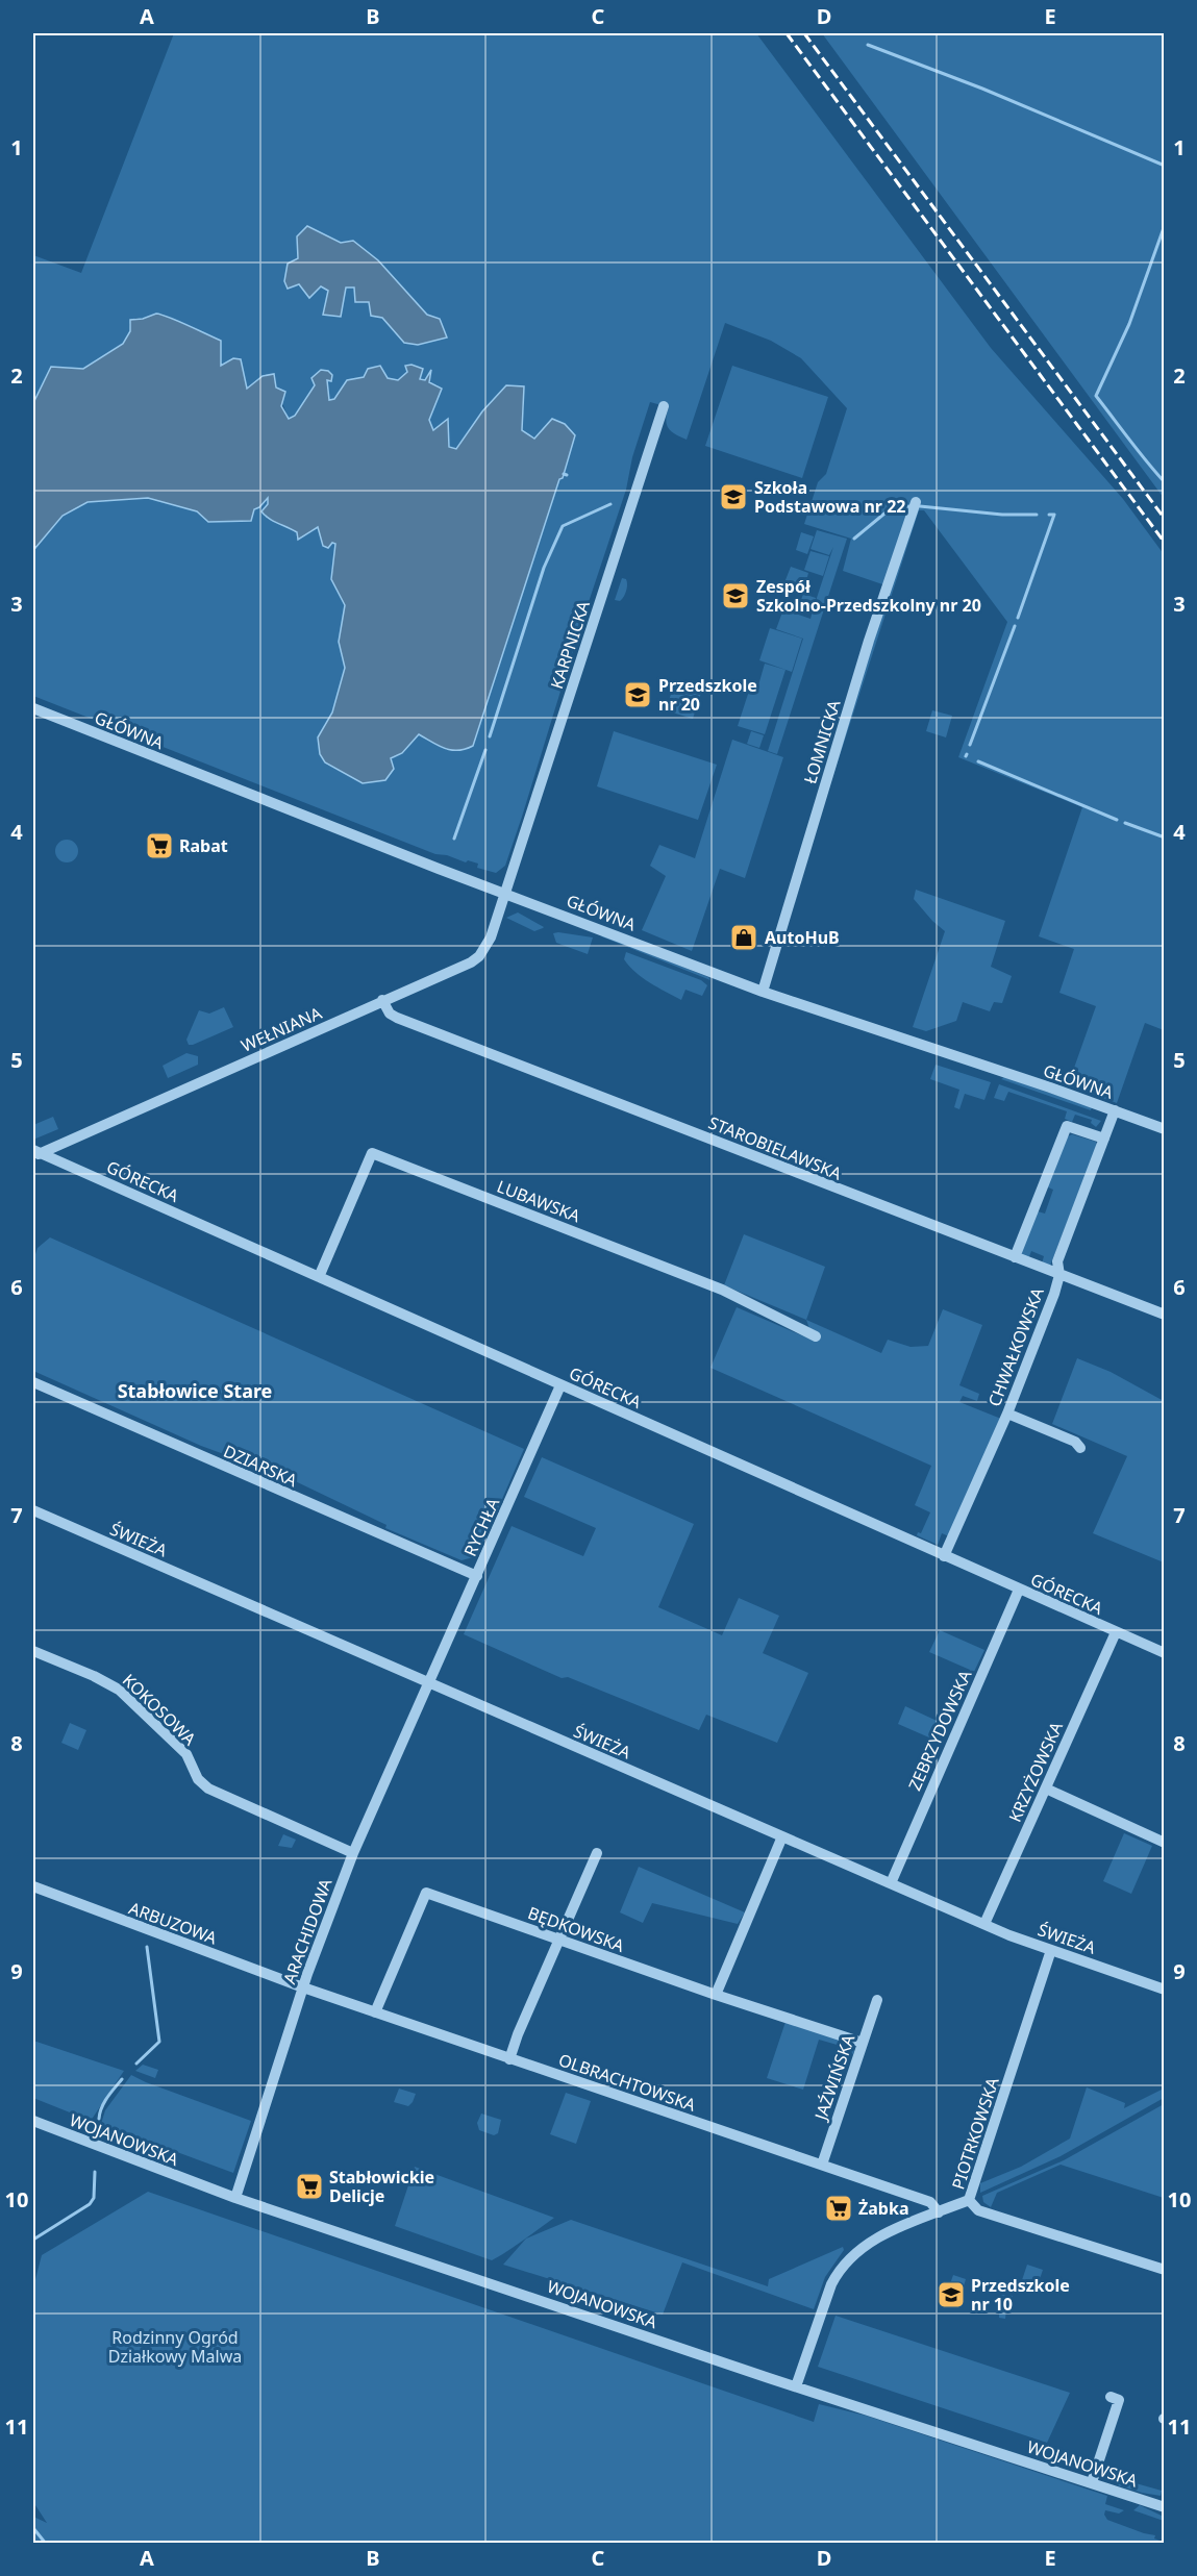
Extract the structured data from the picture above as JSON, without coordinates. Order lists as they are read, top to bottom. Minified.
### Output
{"streets":{"street":["KARPNICKA","GŁÓWNA","ŁOMNICKA","WEŁNIANA","STAROBIELAWSKA","GÓRECKA","LUBAWSKA","CHWAŁKOWSKA","DZIARSKA","RYCHŁA","ŚWIEŻA","KOKOSOWA","ZEBRZYDOWSKA","KRZYŻOWSKA","ARBUZOWA","BĘDKOWSKA","ARACHIDOWA","JAŹWIŃSKA","OLBRACHTOWSKA","PIOTRKOWSKA","WOJANOWSKA"]},"crossings":[["KARPNICKA","GŁÓWNA"],["KARPNICKA","WEŁNIANA"],["GŁÓWNA","ŁOMNICKA"],["GŁÓWNA","WEŁNIANA"],["GŁÓWNA","CHWAŁKOWSKA"],["WEŁNIANA","STAROBIELAWSKA"],["WEŁNIANA","GÓRECKA"],["STAROBIELAWSKA","CHWAŁKOWSKA"],["GÓRECKA","LUBAWSKA"],["GÓRECKA","CHWAŁKOWSKA"],["GÓRECKA","RYCHŁA"],["GÓRECKA","ZEBRZYDOWSKA"],["GÓRECKA","KRZYŻOWSKA"],["DZIARSKA","RYCHŁA"],["RYCHŁA","ŚWIEŻA"],["RYCHŁA","ARACHIDOWA"],["ŚWIEŻA","ZEBRZYDOWSKA"],["ŚWIEŻA","KRZYŻOWSKA"],["ŚWIEŻA","ARACHIDOWA"],["ŚWIEŻA","PIOTRKOWSKA"],["KOKOSOWA","ARACHIDOWA"],["ARBUZOWA","ARACHIDOWA"],["ARBUZOWA","OLBRACHTOWSKA"],["BĘDKOWSKA","JAŹWIŃSKA"],["BĘDKOWSKA","OLBRACHTOWSKA"],["ARACHIDOWA","OLBRACHTOWSKA"],["ARACHIDOWA","WOJANOWSKA"],["JAŹWIŃSKA","OLBRACHTOWSKA"]],"districts":["Stabłowice Stare"],"parks":["Rodzinny Ogród Działkowy Malwa"],"places":{"school or university":["Szkoła Podstawowa nr 22","Zespół Szkolno-Przedszkolny nr 20","Przedszkole nr 20","Przedszkole nr 10"],"supermarket":["Rabat","Stabłowickie Delicje","Żabka"],"shop":["AutoHuB"]},"grid":{"columns":["A","B","C","D","E"],"rows":["1","2","3","4","5","6","7","8","9","10","11"]}}
